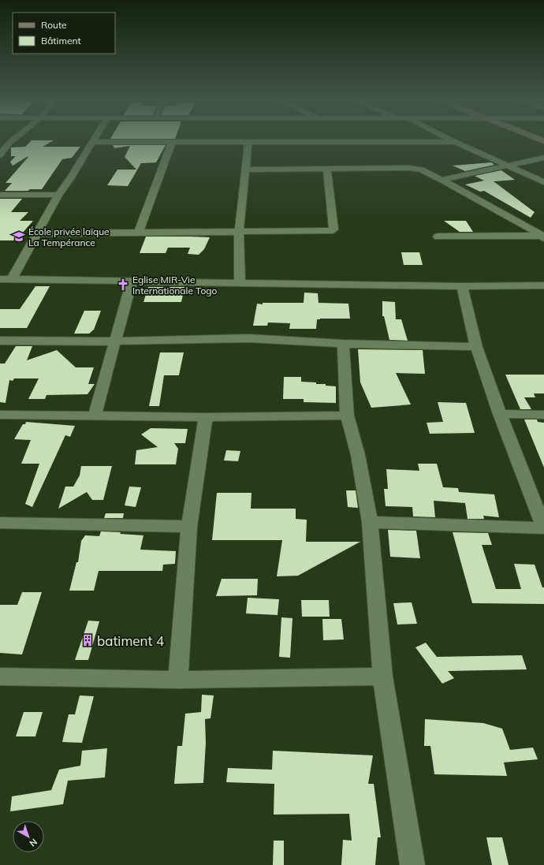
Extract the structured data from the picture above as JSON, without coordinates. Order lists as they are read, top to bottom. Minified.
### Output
{"places":{"school or university":["École privée laïque La Tempérance"],"church":["Eglise MIR-Vie Internationale Togo"],"building":["batiment 4"]},"legend":["Route","Bâtiment"],"north":"bottom right"}
